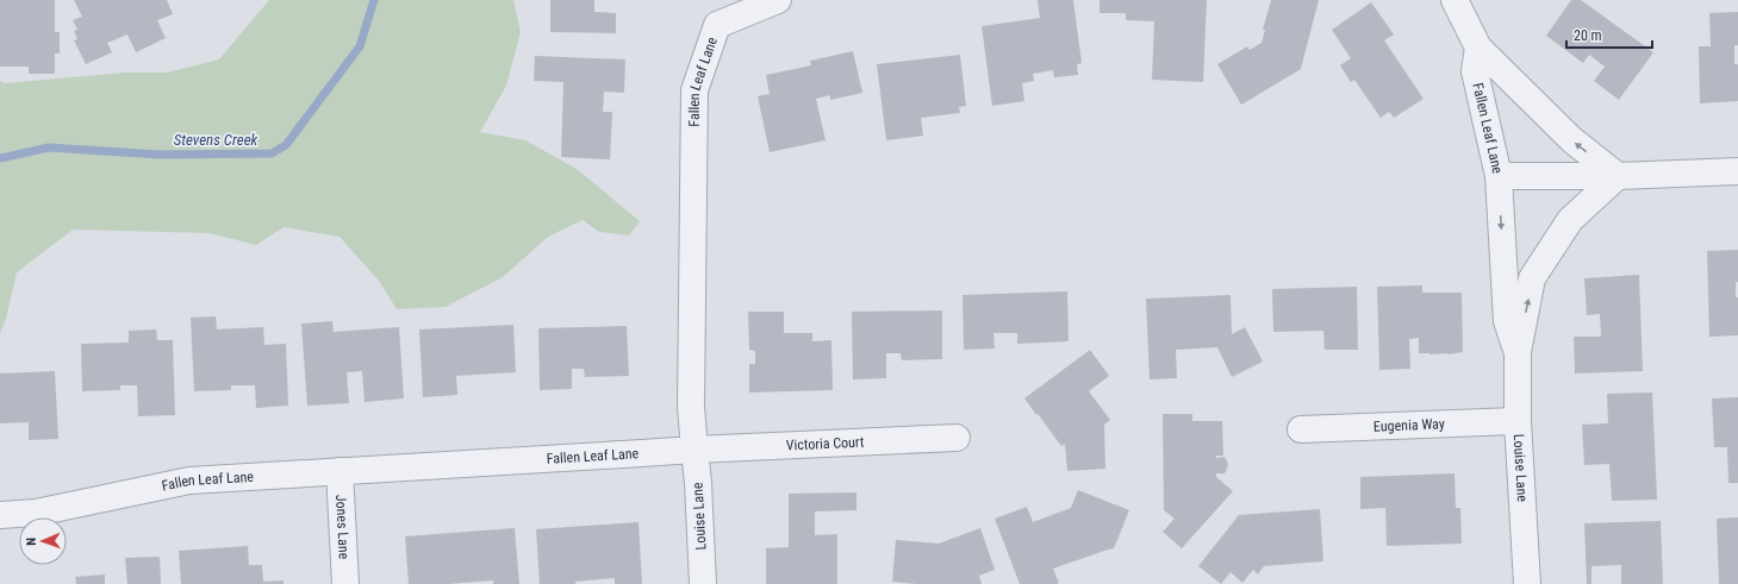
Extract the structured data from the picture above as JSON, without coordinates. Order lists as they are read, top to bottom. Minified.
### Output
{"streets":{"street":["Fallen Leaf Lane","Eugenia Way","Victoria Court","Louise Lane","Jones Lane"]},"crossings":[["Fallen Leaf Lane","Victoria Court"],["Fallen Leaf Lane","Louise Lane"],["Fallen Leaf Lane","Jones Lane"],["Eugenia Way","Louise Lane"],["Victoria Court","Louise Lane"]],"water":["Stevens Creek"],"scale_bar":"20 m","north":"left"}
